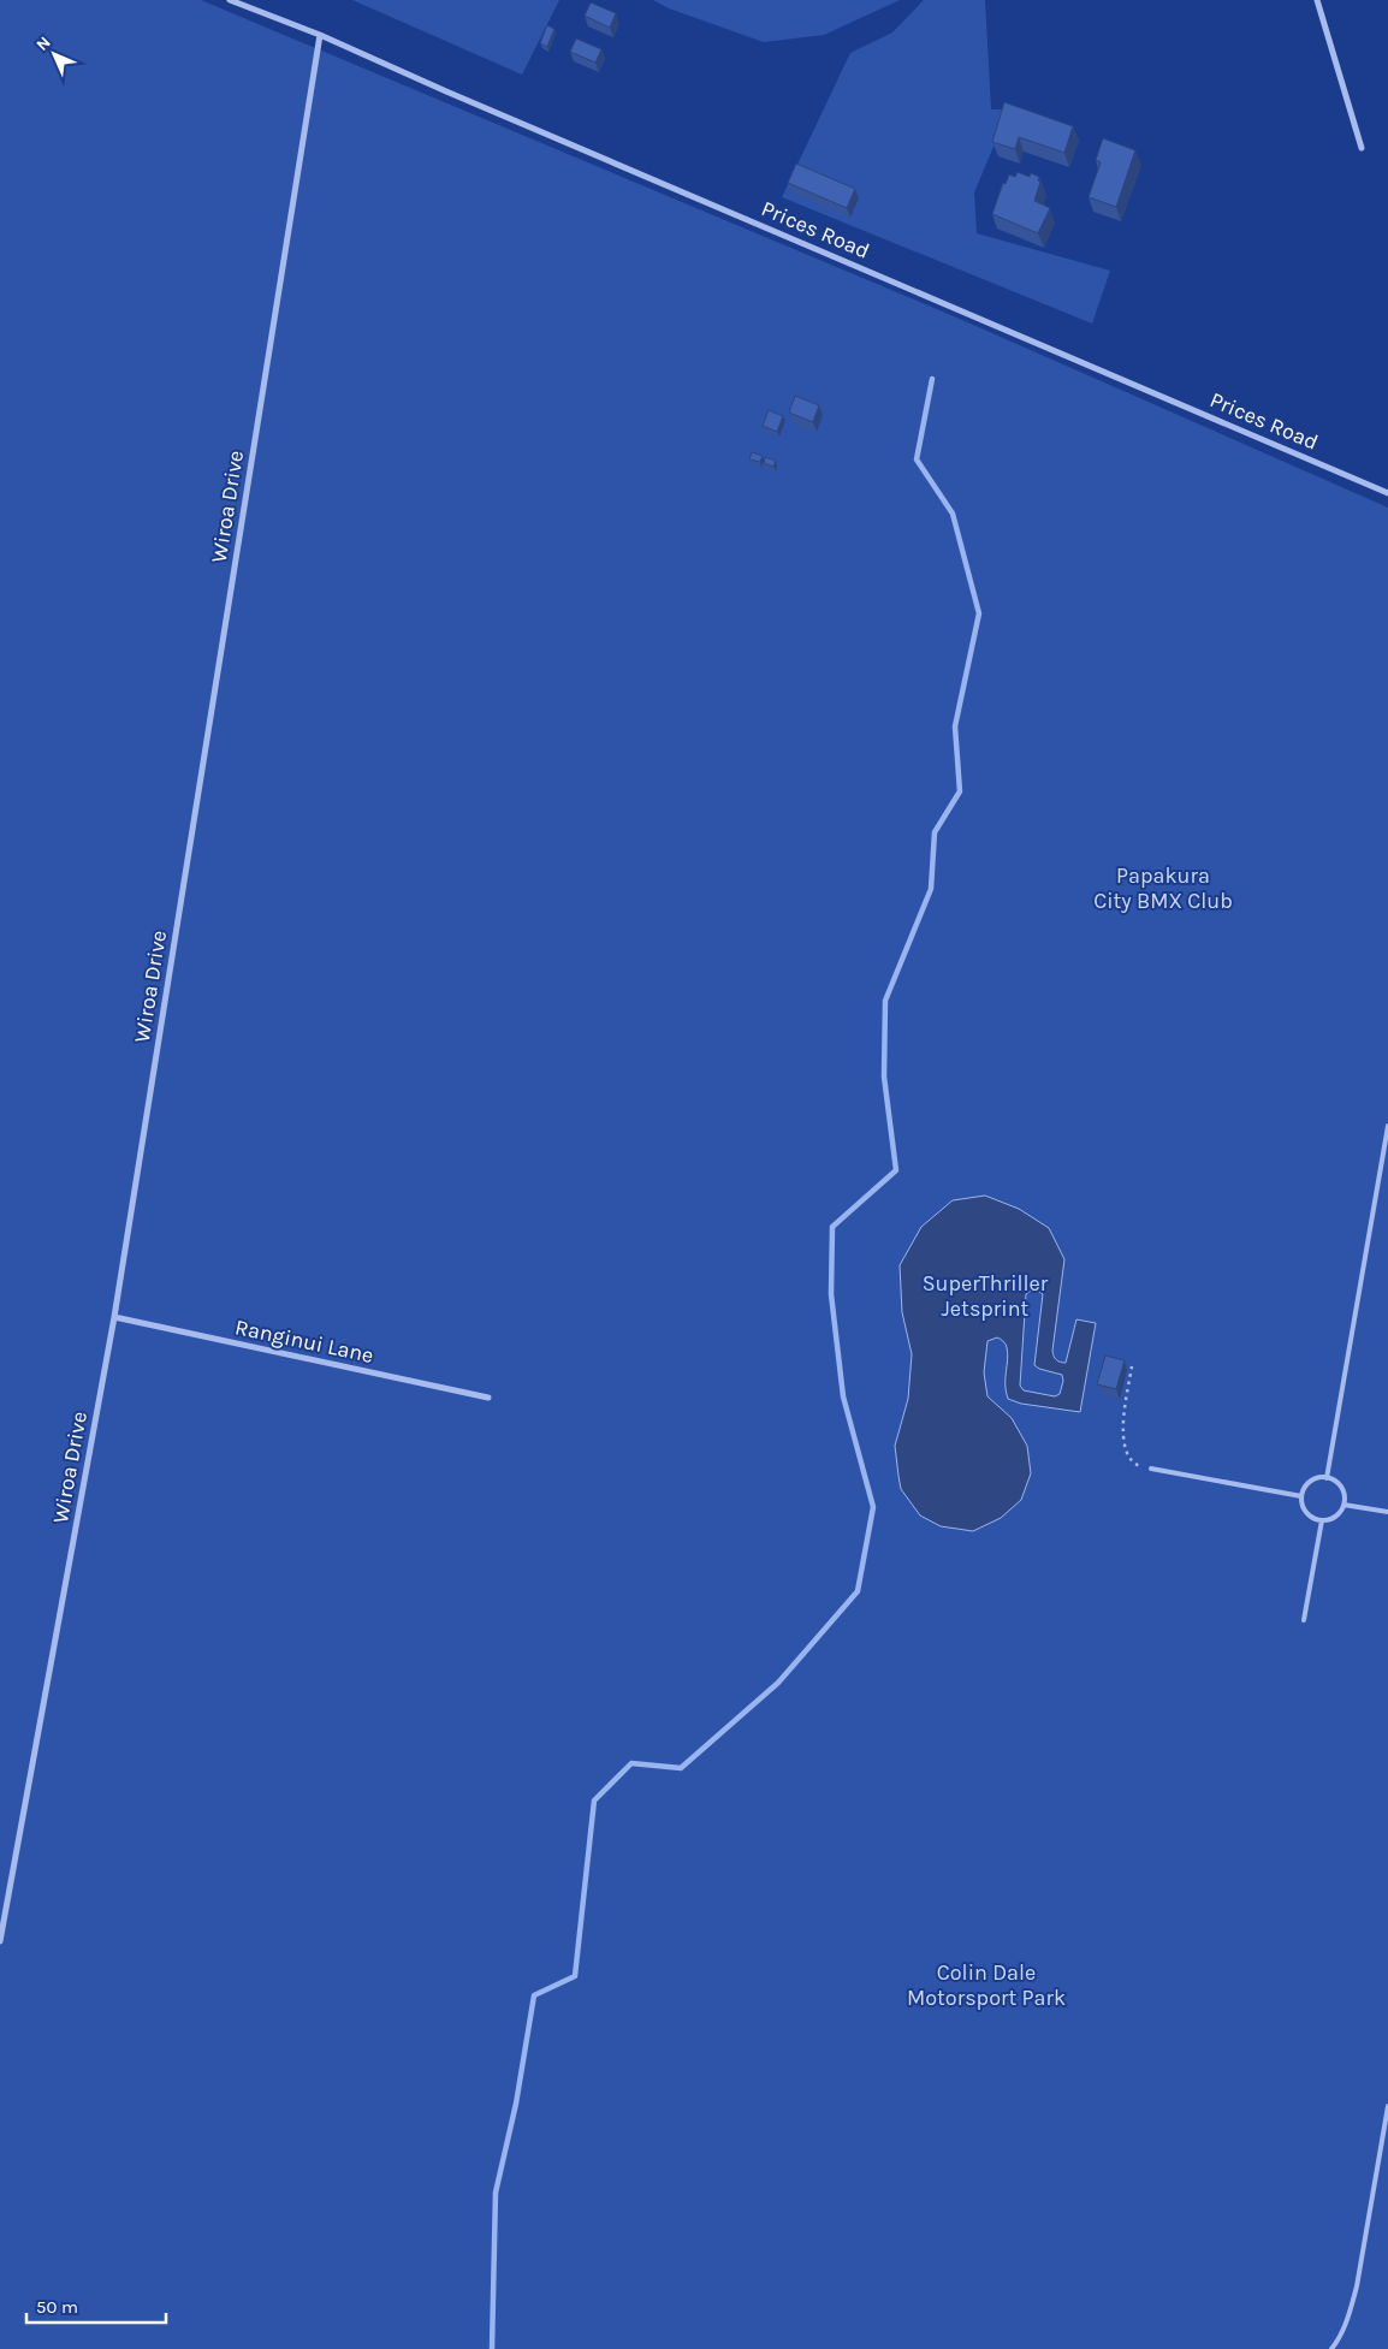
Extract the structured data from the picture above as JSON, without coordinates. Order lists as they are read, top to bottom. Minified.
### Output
{"streets":{"street":["Prices Road","Wiroa Drive","Ranginui Lane"]},"crossings":[["Prices Road","Wiroa Drive"],["Wiroa Drive","Ranginui Lane"]],"parks":["Papakura City BMX Club","SuperThriller Jetsprint","Colin Dale Motorsport Park"],"scale_bar":"50 m","north":"top left"}
